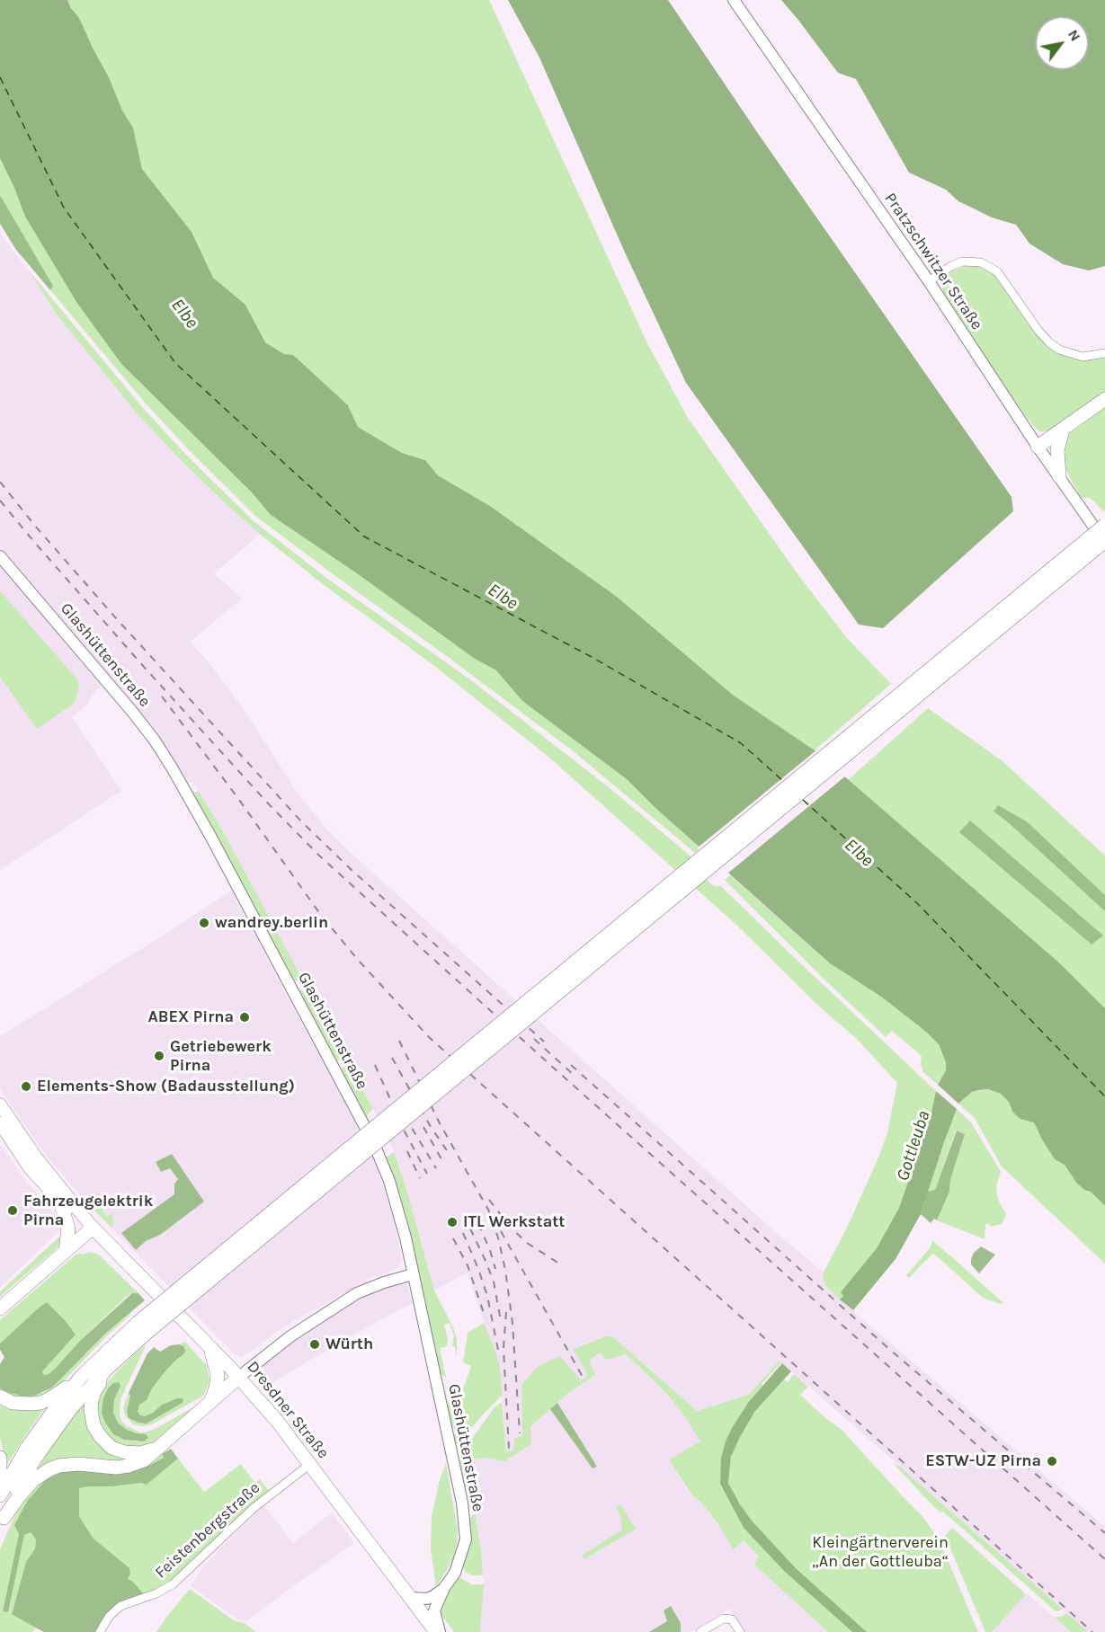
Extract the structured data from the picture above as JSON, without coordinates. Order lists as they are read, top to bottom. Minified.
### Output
{"streets":{"main road":["Dresdner Straße"],"street":["Pratzschwitzer Straße","Glashüttenstraße","Feistenbergstraße"]},"crossings":[["Glashüttenstraße","Dresdner Straße"],["Dresdner Straße","Feistenbergstraße"]],"water":["Elbe","Gottleuba"],"parks":["Kleingärtnerverein „An der Gottleuba“"],"places":["wandrey.berlin","ABEX Pirna","Getriebewerk Pirna","Elements-Show (Badausstellung)","Fahrzeugelektrik Pirna","ITL Werkstatt","Würth","ESTW-UZ Pirna"],"north":"top right"}
